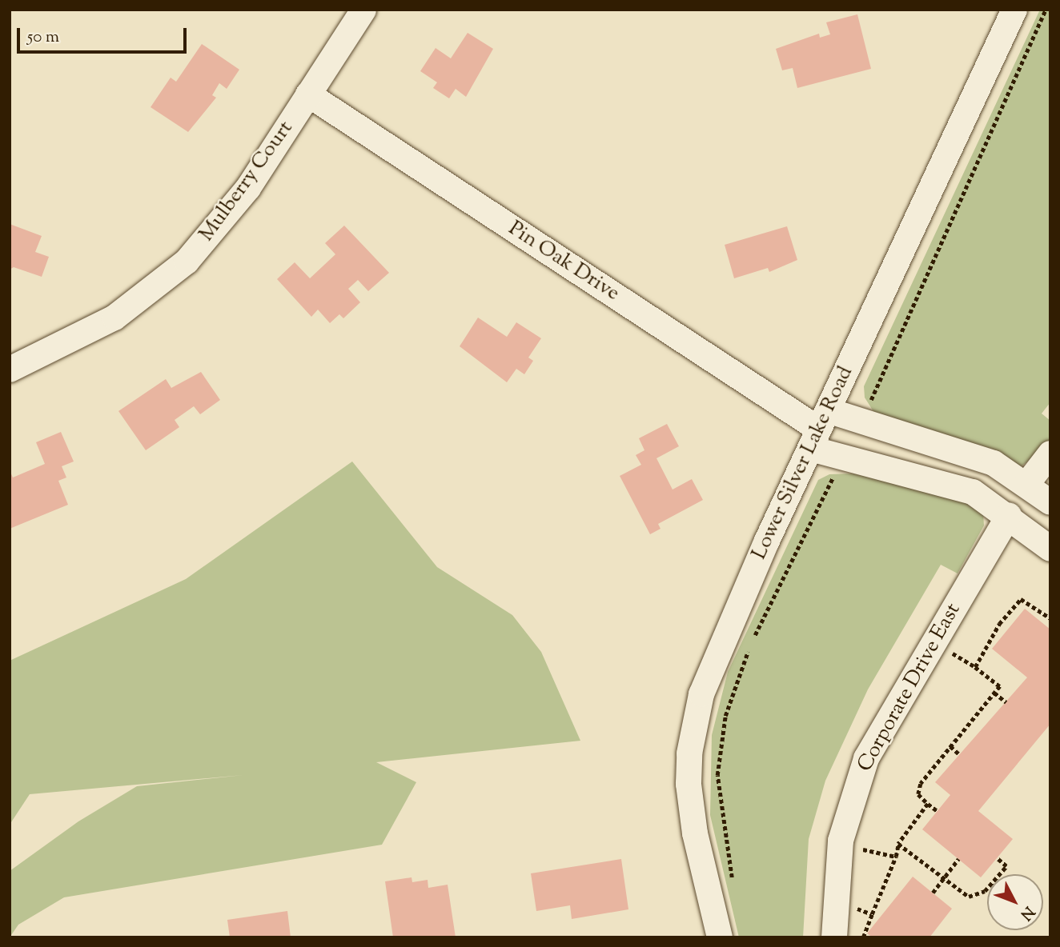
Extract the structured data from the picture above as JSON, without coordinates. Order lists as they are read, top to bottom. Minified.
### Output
{"streets":{"street":["Mulberry Court","Pin Oak Drive","Lower Silver Lake Road","Corporate Drive East"]},"crossings":[["Mulberry Court","Pin Oak Drive"],["Pin Oak Drive","Lower Silver Lake Road"],["Pin Oak Drive","Corporate Drive East"]],"scale_bar":"50 m","north":"bottom right"}
